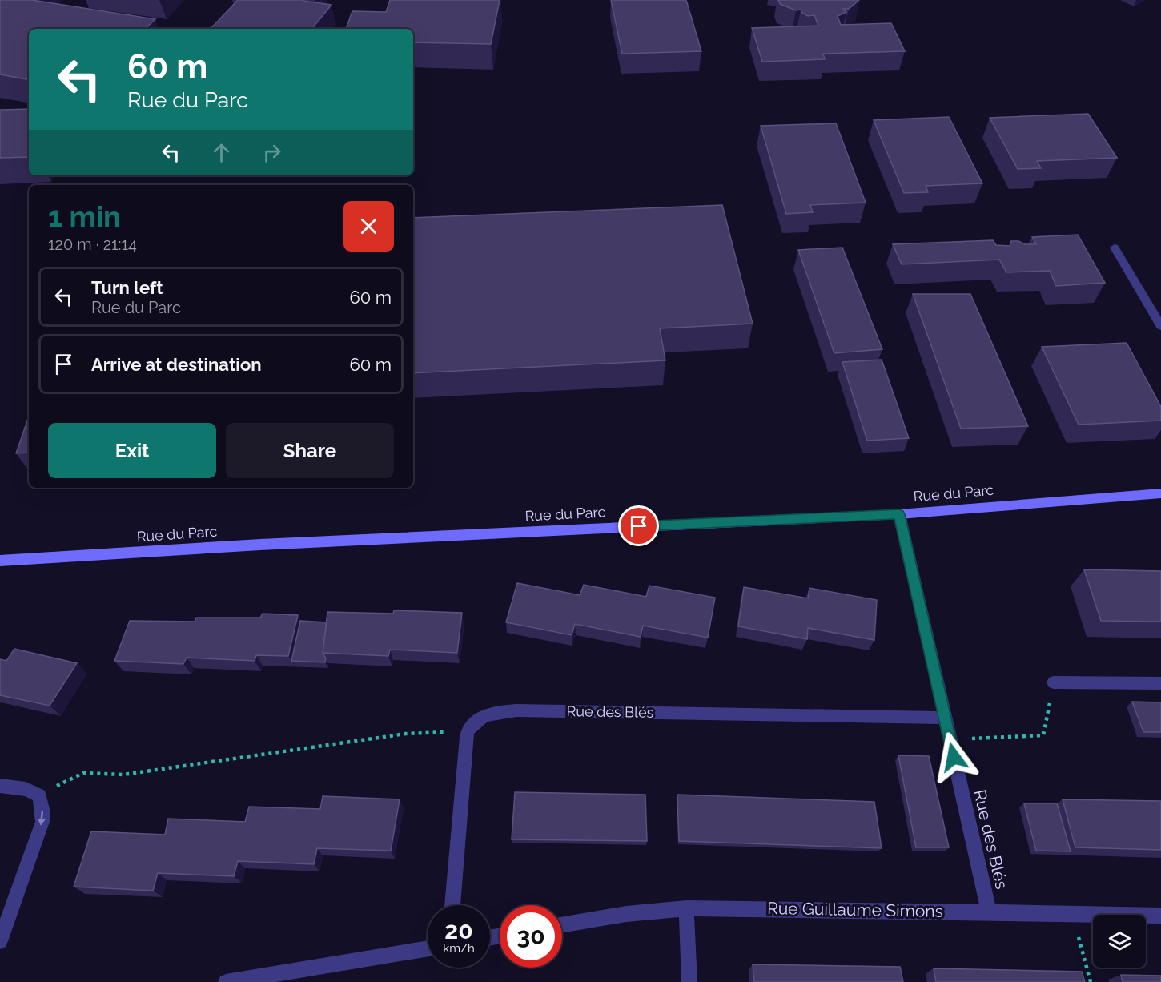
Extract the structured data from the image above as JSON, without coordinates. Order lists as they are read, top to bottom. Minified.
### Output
{"streets":{"street":["Rue du Parc","Rue des Blés","Rue Guillaume Simons"]},"crossings":[["Rue du Parc","Rue des Blés"],["Rue des Blés","Rue Guillaume Simons"]],"page":{"turn":["60 m","Rue du Parc"],"heading":["1 min","120 m · 21:14"],"list":[{"name":"Turn left","note":"Rue du Parc","value":"60 m"},{"name":"Arrive at destination","value":"60 m"}],"buttons":["Exit","Share"],"speed":"20 km/h","limit":"30"}}
